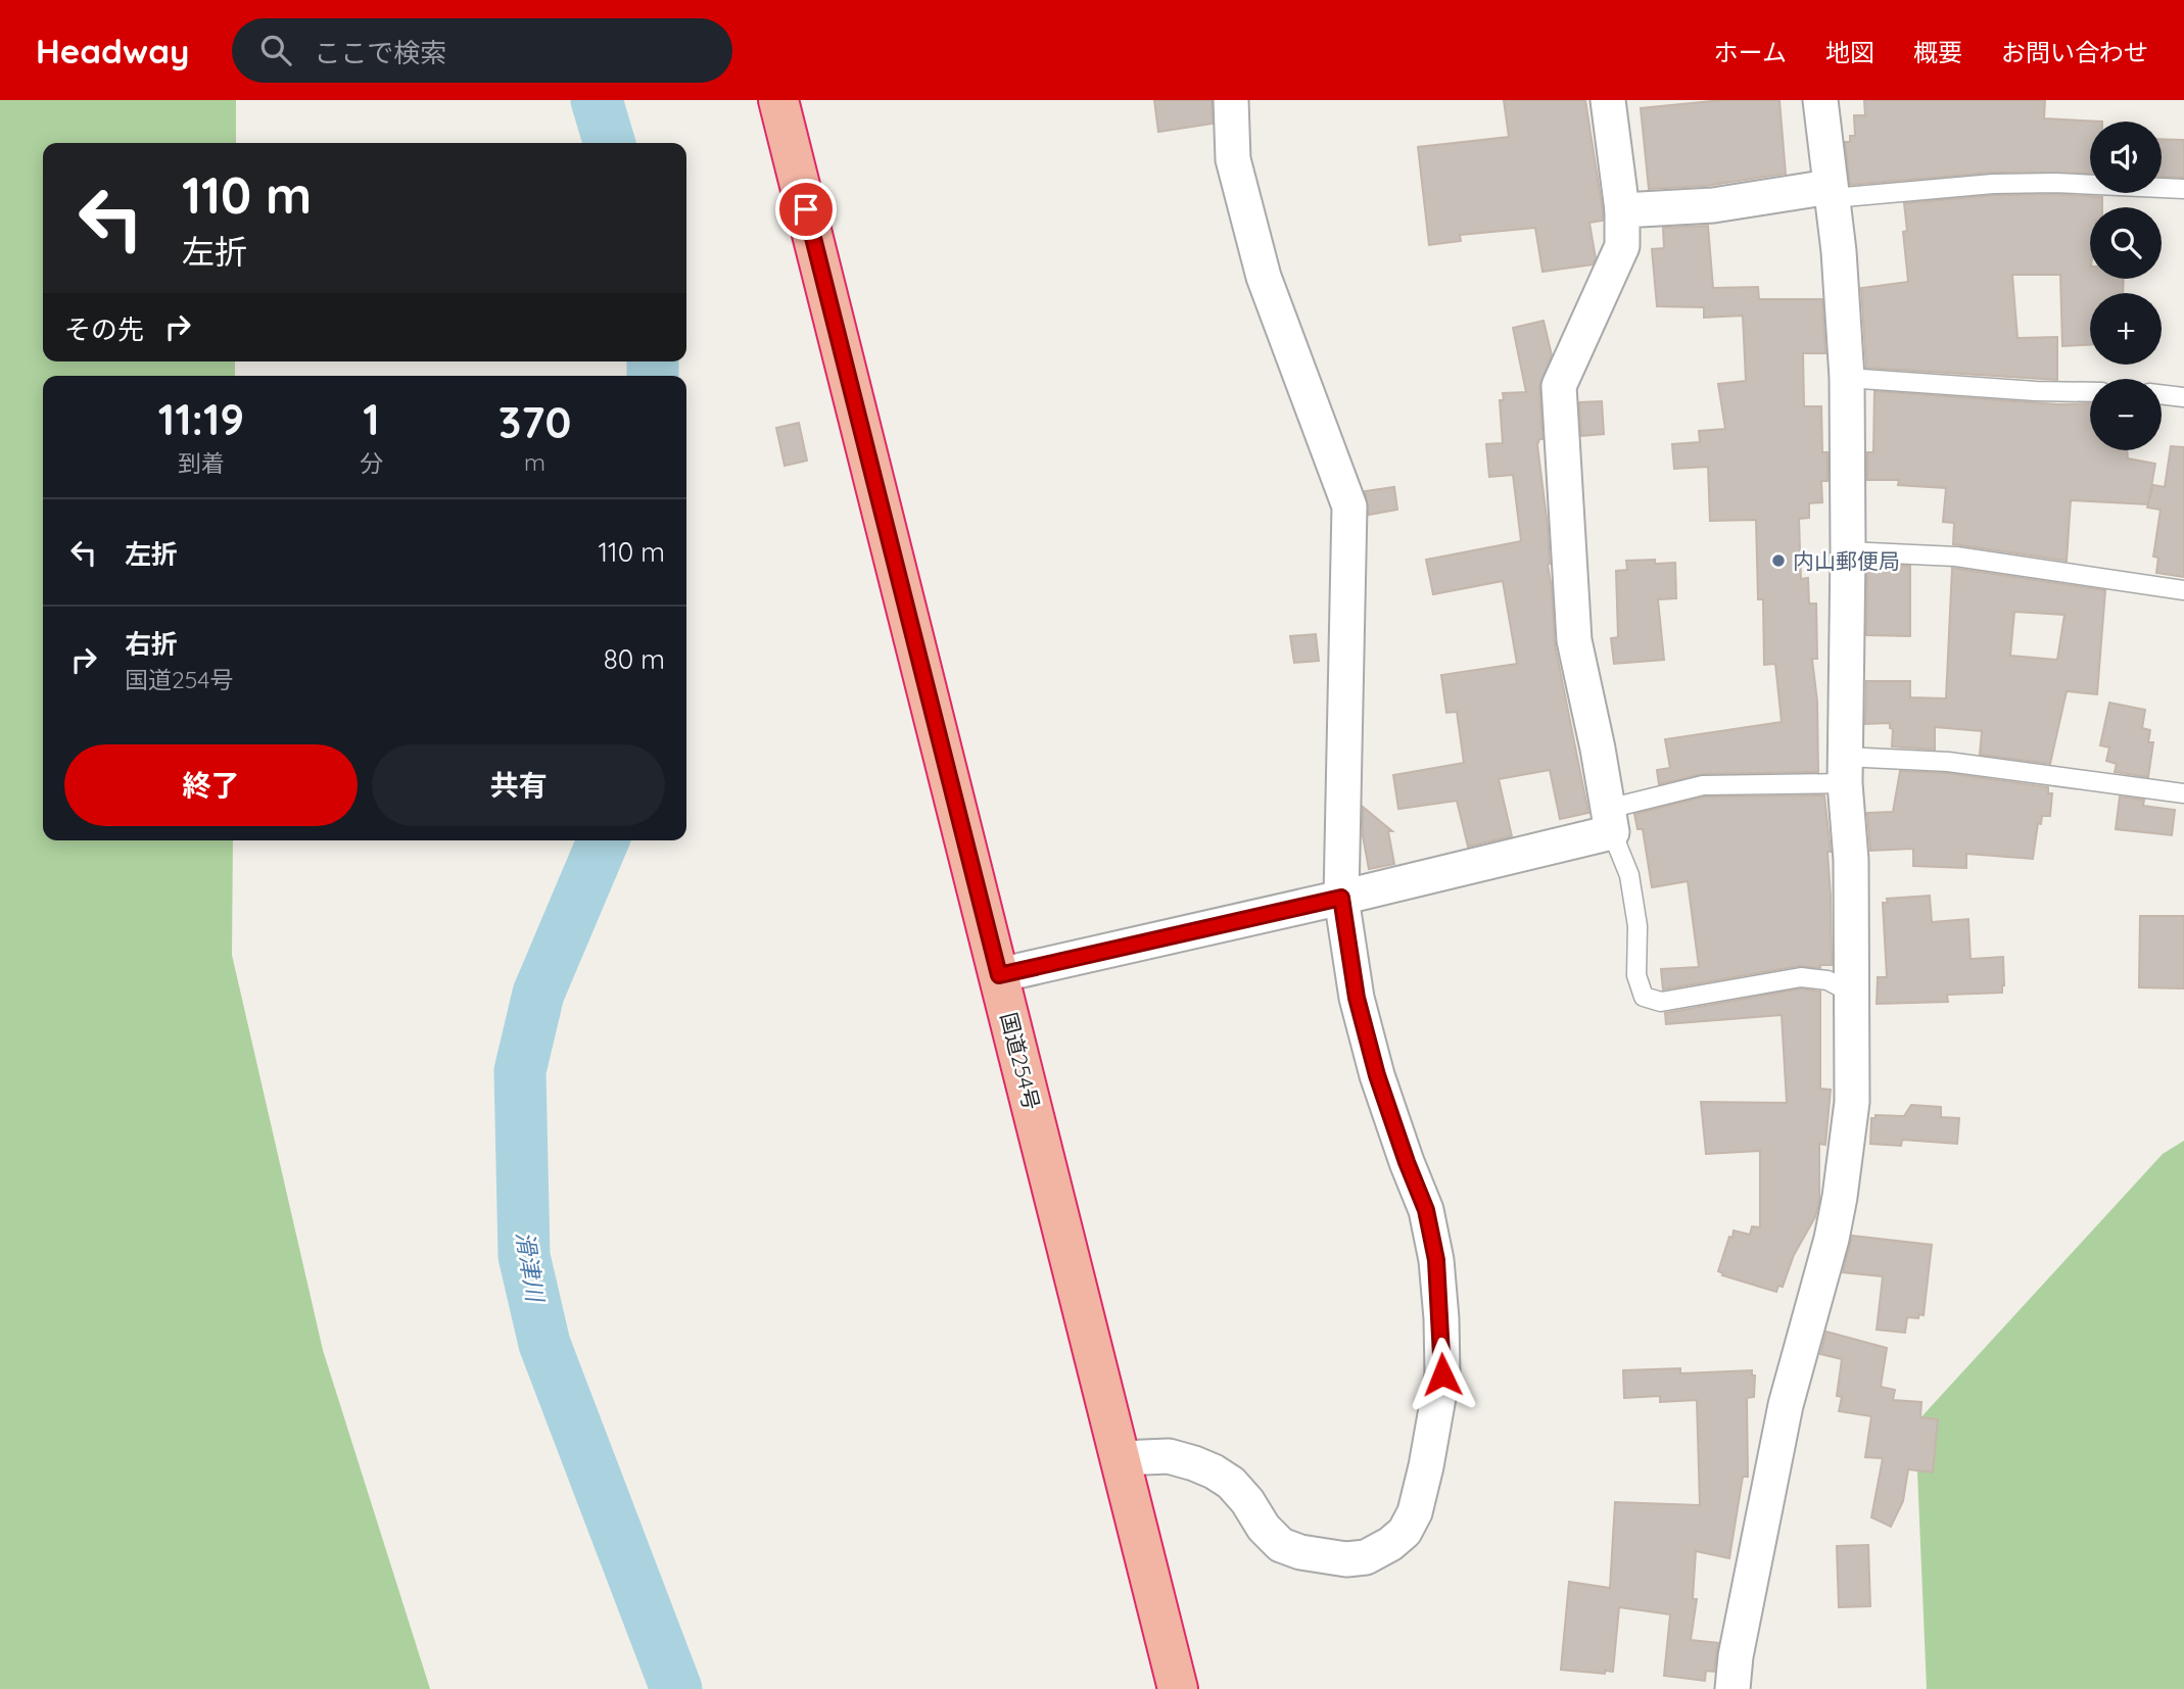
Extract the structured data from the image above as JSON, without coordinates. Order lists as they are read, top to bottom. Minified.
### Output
{"streets":{"highway":["国道254号"]},"water":["滑津川"],"places":["内山郵便局"],"page":{"header":"Headway","search":"ここで検索","nav":["ホーム","地図","概要","お問い合わせ"],"map_buttons":["+","−"],"turn":["110 m","左折"],"then":"その先","eta":["11:19","到着","1","分","370","m"],"list":[{"name":"左折","value":"110 m"},{"name":"右折","note":"国道254号","value":"80 m"}],"buttons":["終了","共有"]}}
